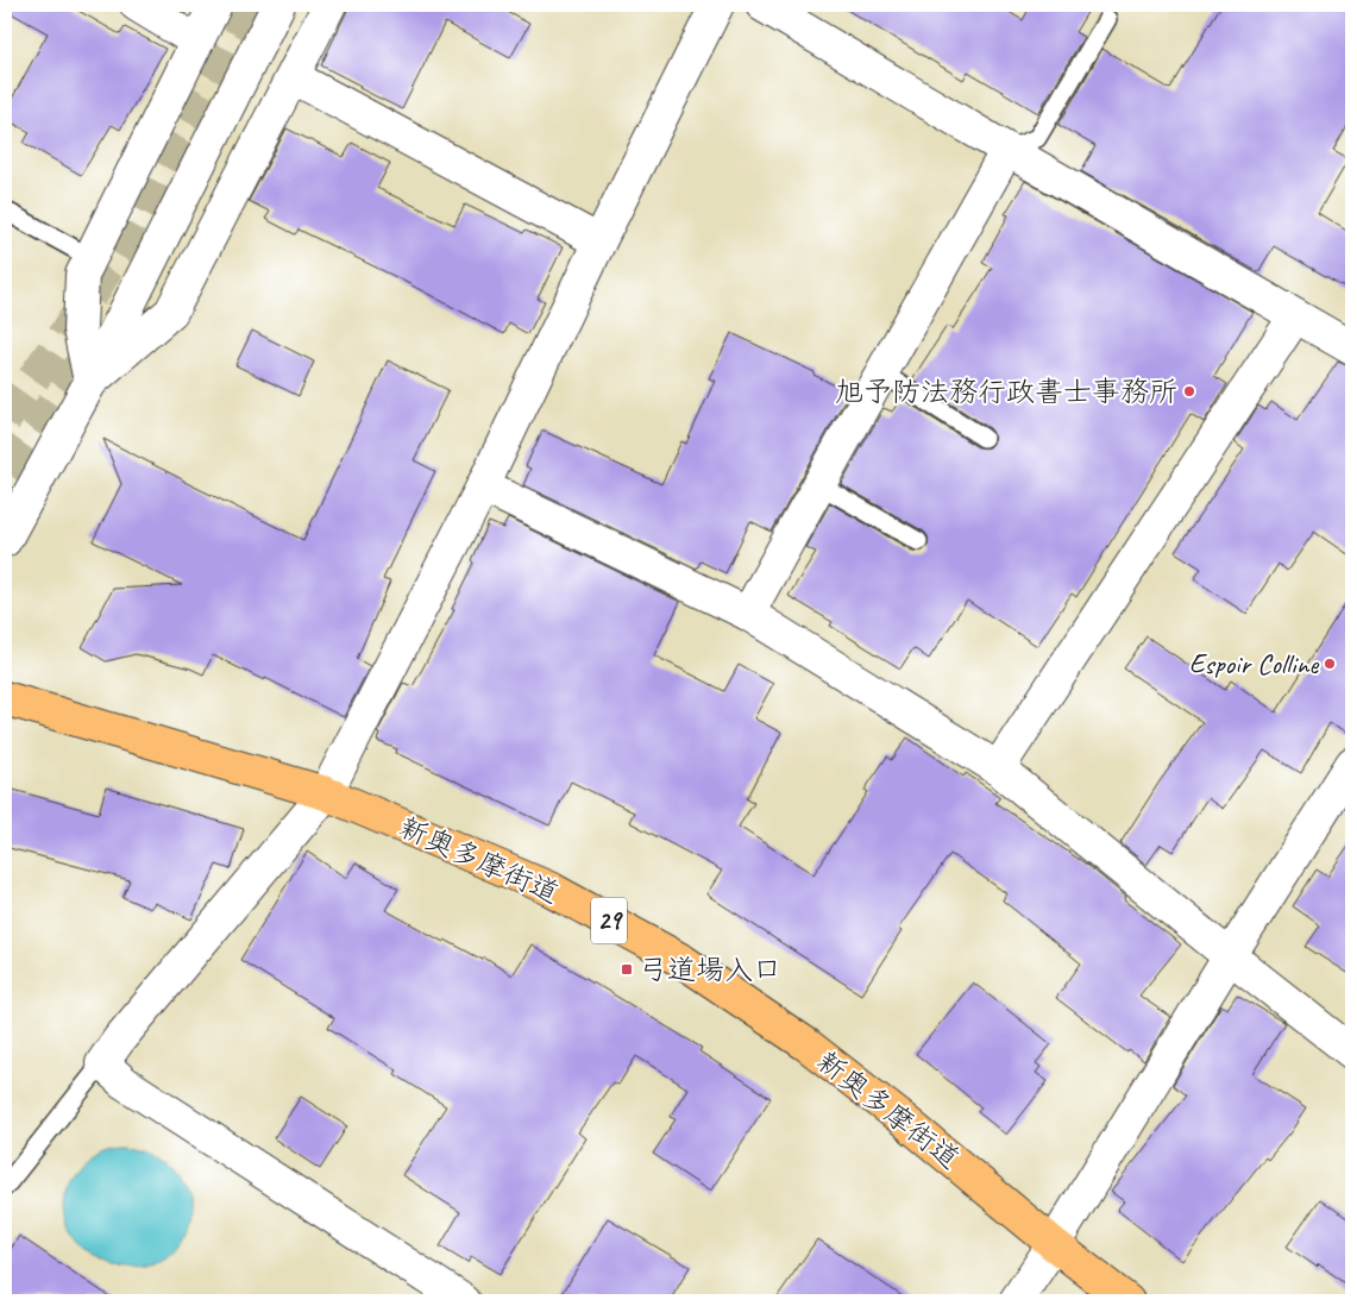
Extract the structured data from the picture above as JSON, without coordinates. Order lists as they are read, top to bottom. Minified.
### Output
{"streets":{"main road":["新奥多摩街道","29"]},"places":{"other":["旭予防法務行政書士事務所","Espoir Colline"],"transit":["弓道場入口"]}}
